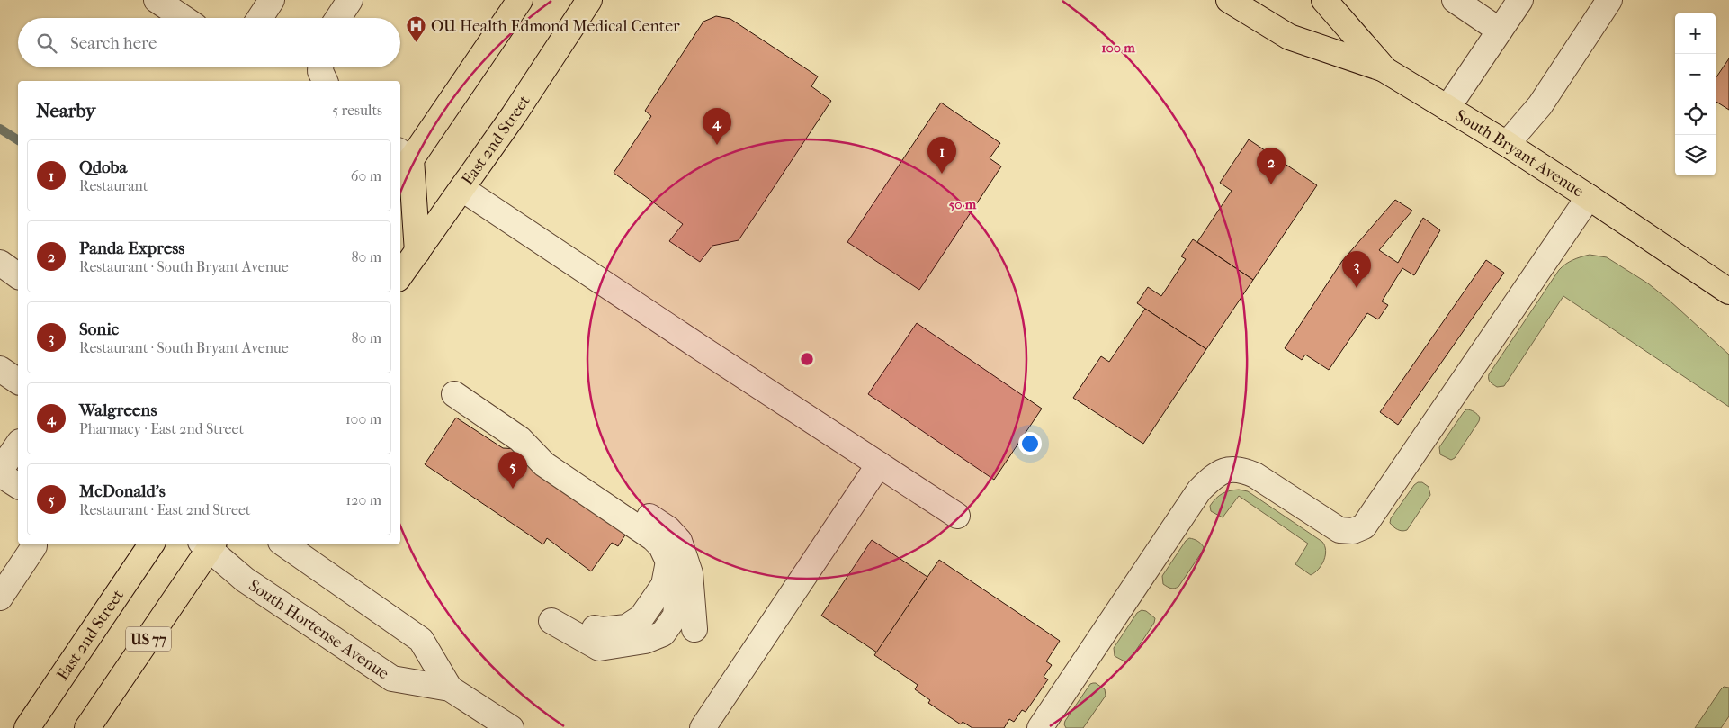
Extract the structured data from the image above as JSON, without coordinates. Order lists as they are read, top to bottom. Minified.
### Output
{"streets":{"main road":["East 2nd Street","South Bryant Avenue","US 77"],"lane":["South Hortense Avenue"]},"crossings":[["South Hortense Avenue","US 77"]],"places":{"hospital":["OU Health Edmond Medical Center"]},"page":{"map_buttons":["+","−"],"search":"Search here","heading":["Nearby","5 results"],"pins":["4","1","2","3","5"],"list":[{"mark":"1","name":"Qdoba","note":"Restaurant","value":"60 m"},{"mark":"2","name":"Panda Express","note":"Restaurant · South Bryant Avenue","value":"80 m"},{"mark":"3","name":"Sonic","note":"Restaurant · South Bryant Avenue","value":"80 m"},{"mark":"4","name":"Walgreens","note":"Pharmacy · East 2nd Street","value":"100 m"},{"mark":"5","name":"McDonald's","note":"Restaurant · East 2nd Street","value":"120 m"}]},"rings":["100 m","50 m"]}
